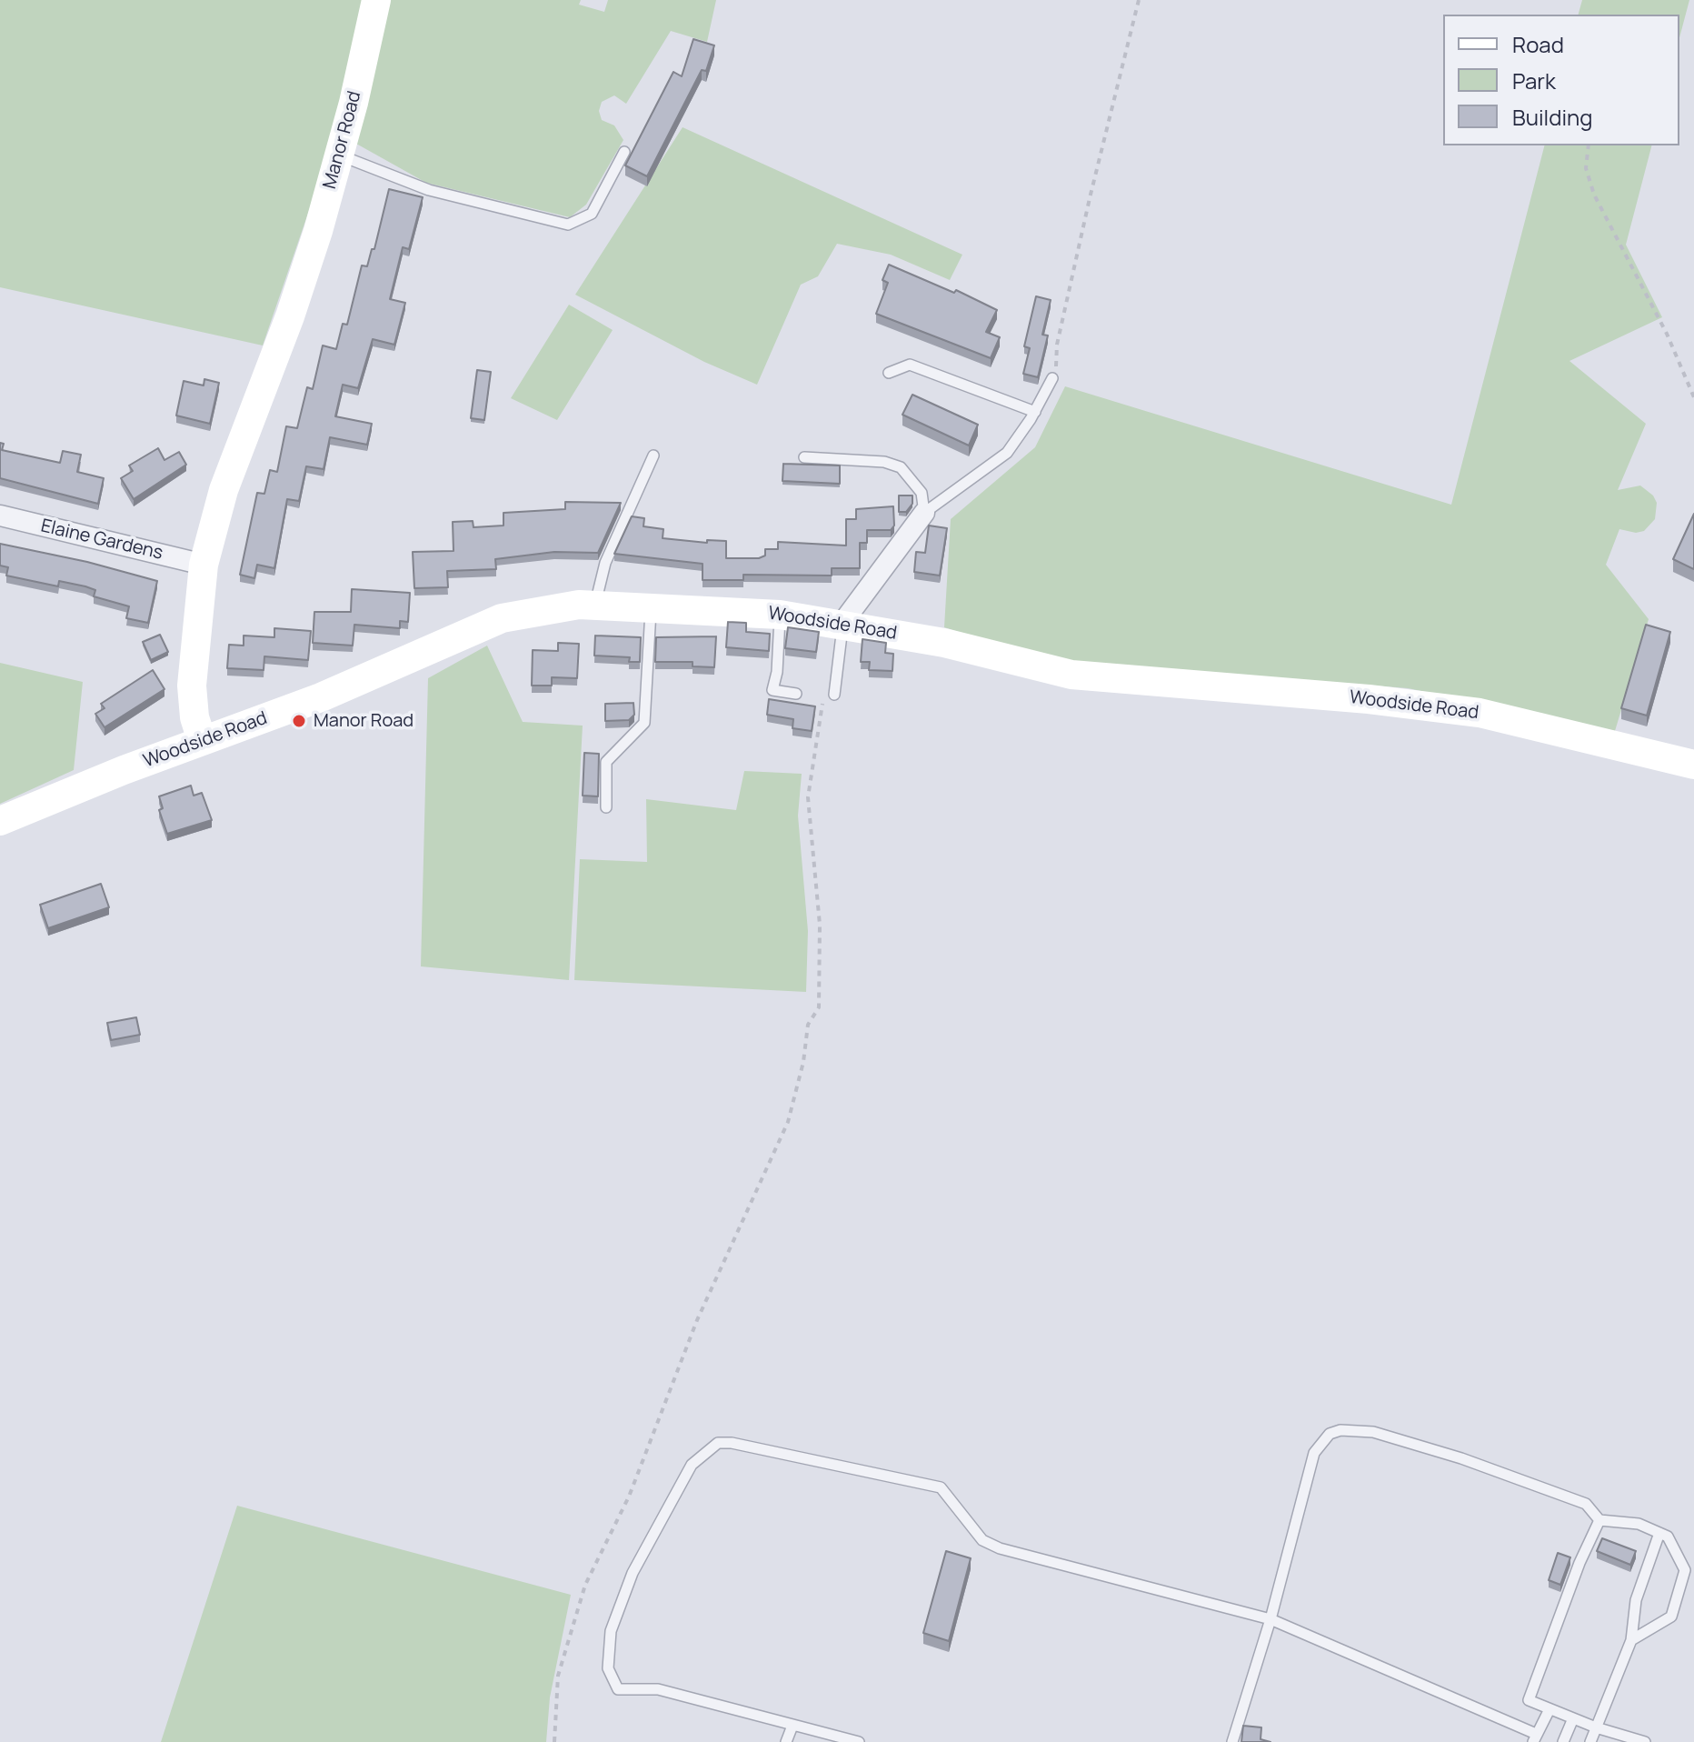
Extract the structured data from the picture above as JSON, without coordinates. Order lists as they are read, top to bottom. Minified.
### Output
{"streets":{"street":["Manor Road","Elaine Gardens","Woodside Road"]},"crossings":[["Manor Road","Elaine Gardens"],["Manor Road","Woodside Road"]],"places":["Manor Road"],"legend":["Road","Park","Building"]}
